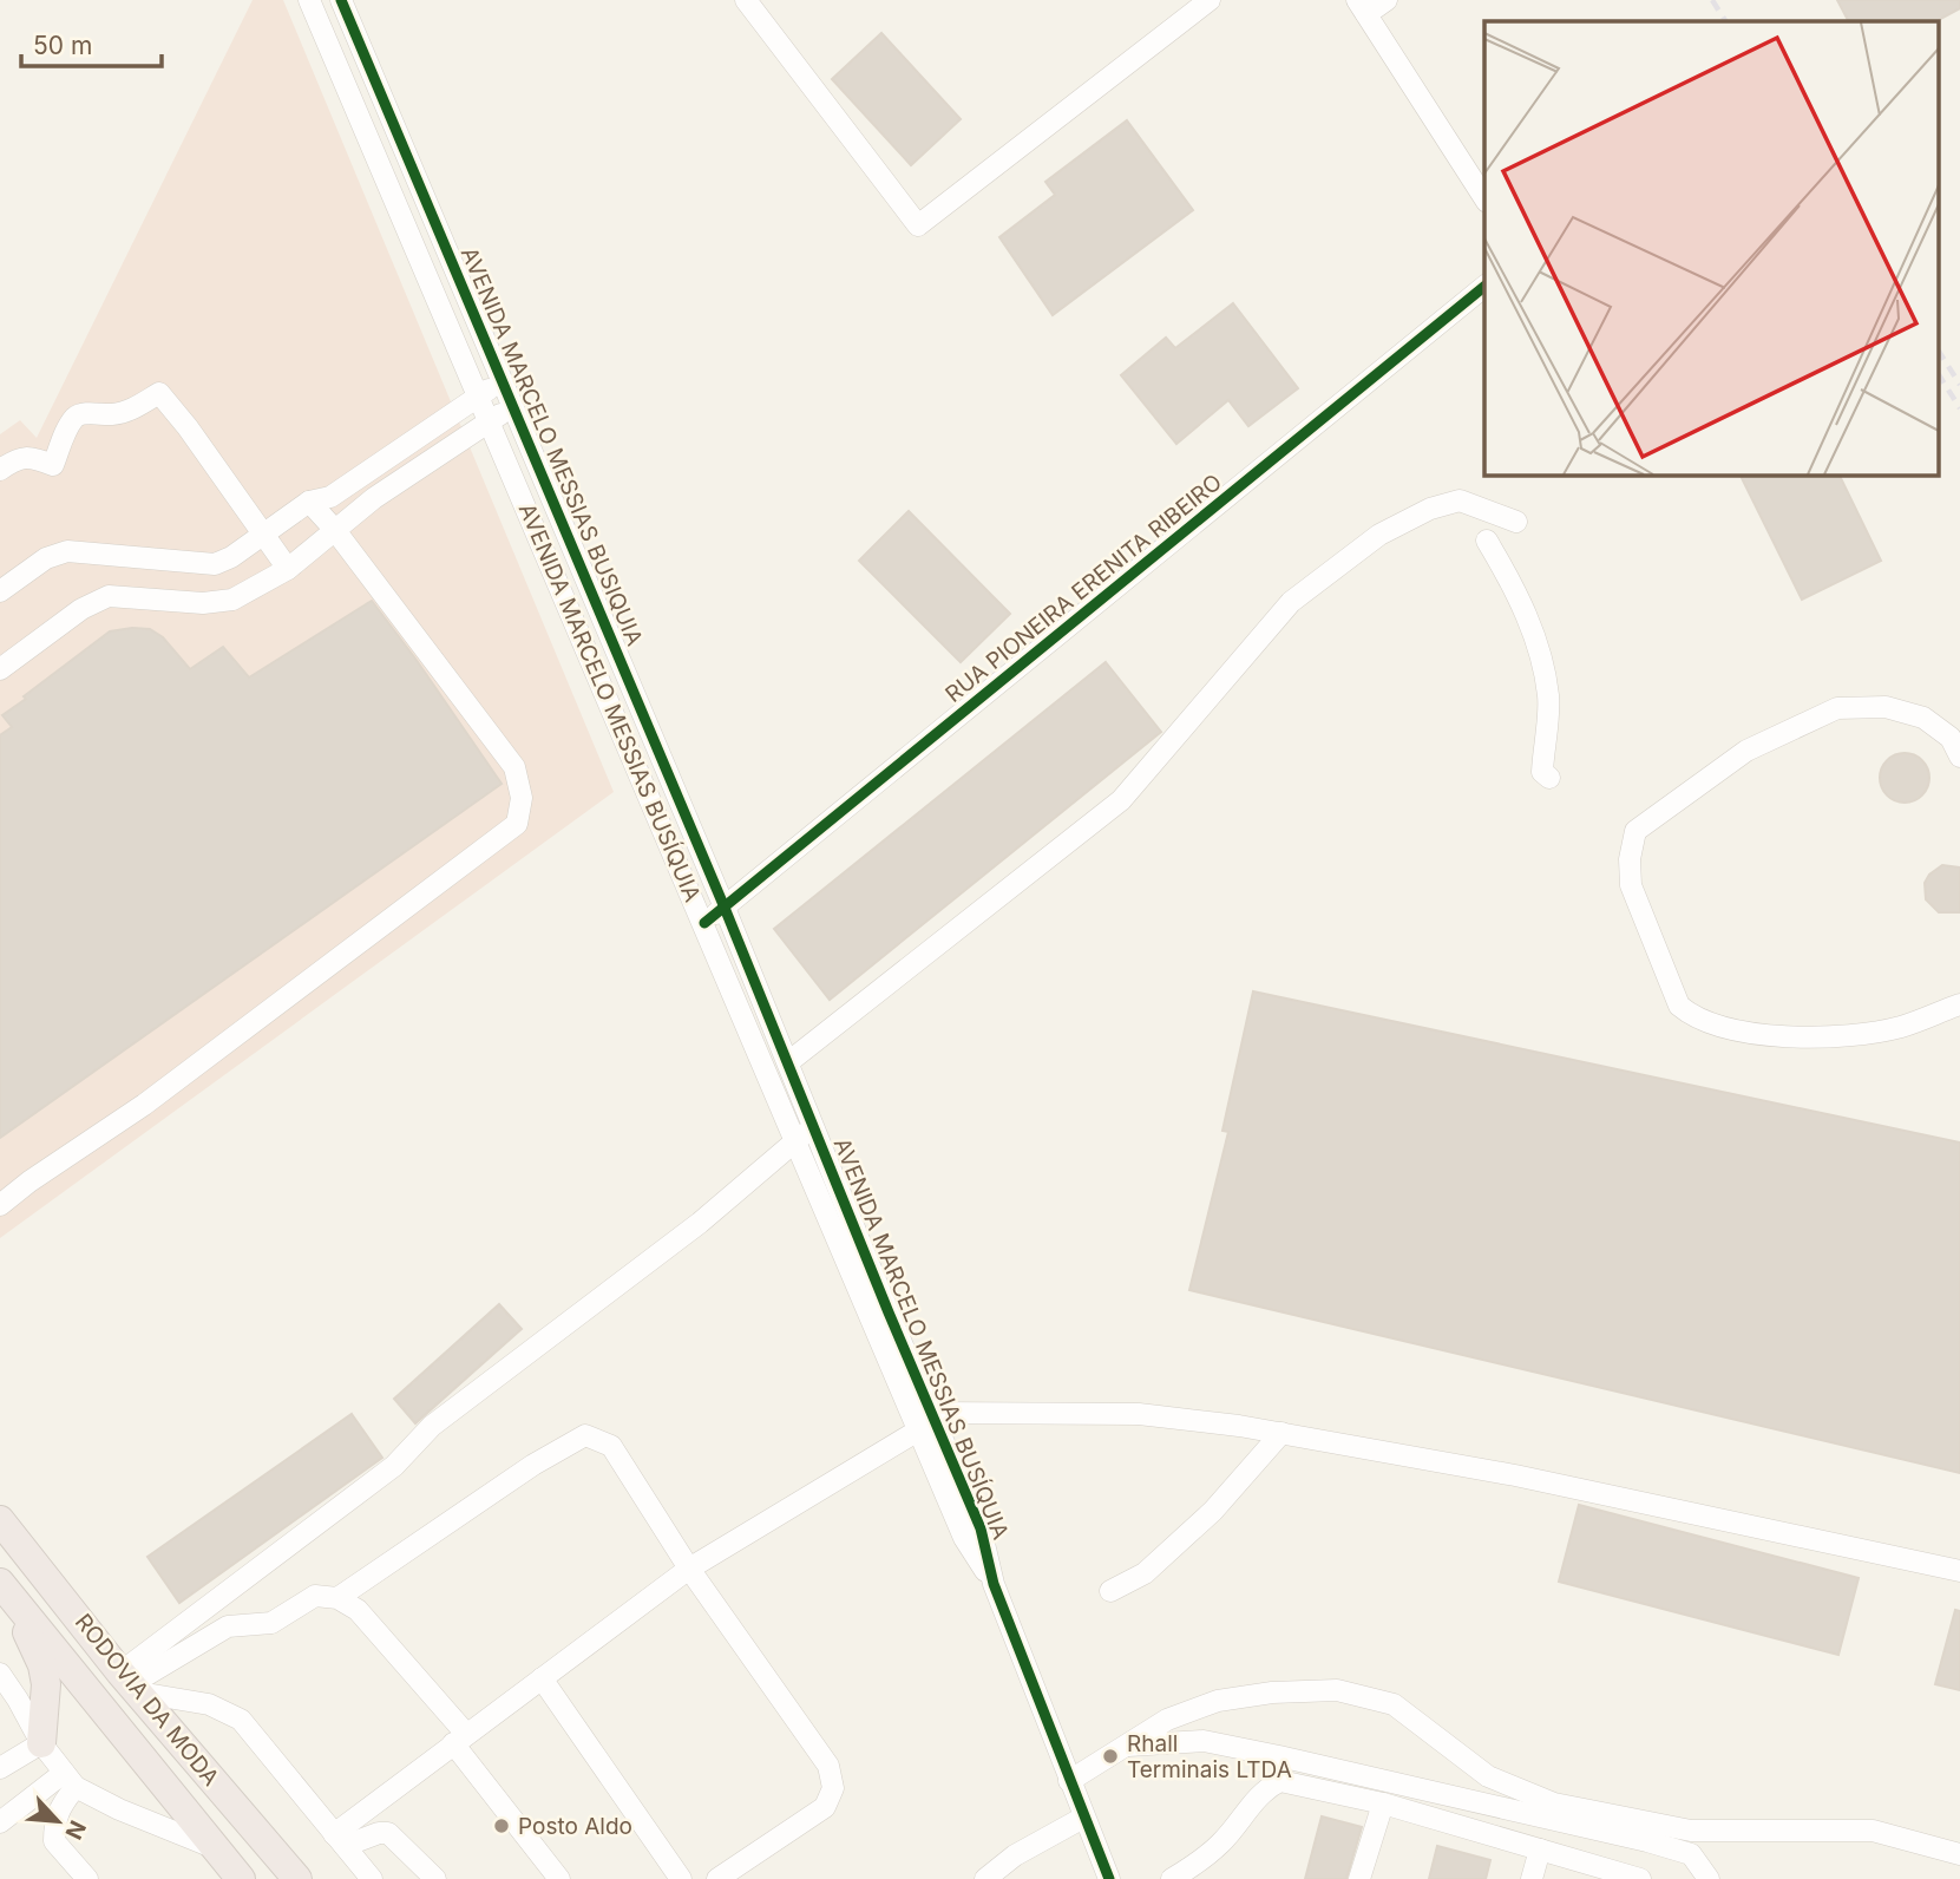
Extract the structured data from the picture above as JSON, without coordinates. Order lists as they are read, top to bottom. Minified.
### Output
{"streets":{"highway":["RODOVIA DA MODA"],"street":["AVENIDA MARCELO MESSIAS BUSIQUIA","RUA PIONEIRA ERENITA RIBEIRO","AVENIDA MARCELO MESSIAS BUSÍQUIA"]},"crossings":[["AVENIDA MARCELO MESSIAS BUSIQUIA","RUA PIONEIRA ERENITA RIBEIRO"],["AVENIDA MARCELO MESSIAS BUSIQUIA","AVENIDA MARCELO MESSIAS BUSÍQUIA"],["RUA PIONEIRA ERENITA RIBEIRO","AVENIDA MARCELO MESSIAS BUSÍQUIA"]],"places":["Rhall Terminais LTDA","Posto Aldo"],"scale_bar":"50 m","north":"bottom right"}
